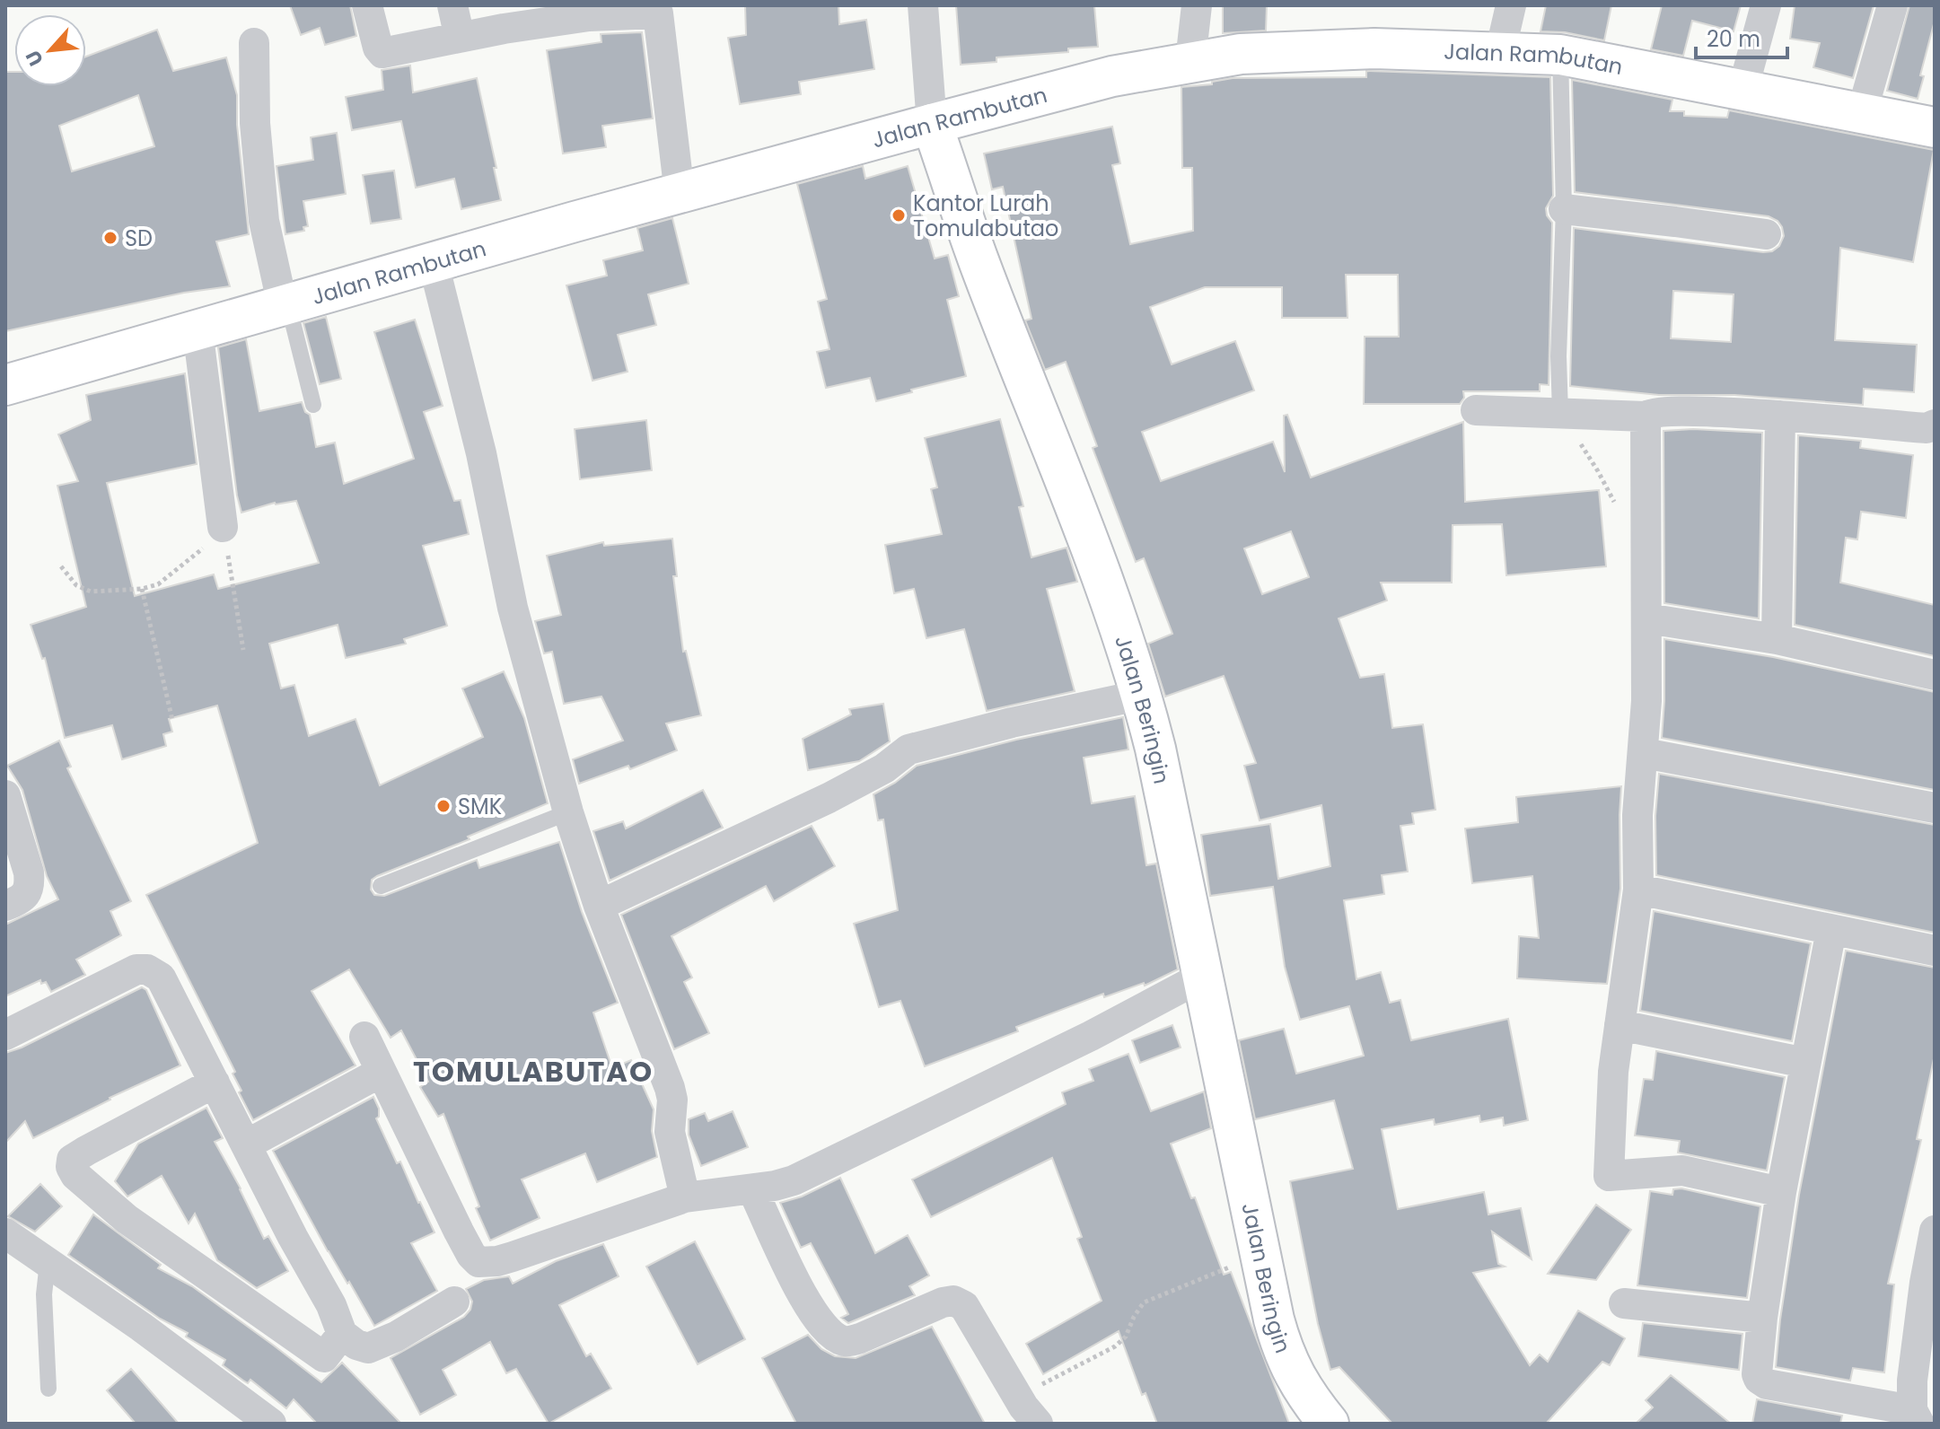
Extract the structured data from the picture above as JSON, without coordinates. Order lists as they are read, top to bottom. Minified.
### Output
{"streets":{"street":["Jalan Rambutan","Jalan Beringin"]},"crossings":[["Jalan Rambutan","Jalan Beringin"]],"districts":["TOMULABUTAO"],"places":["Kantor Lurah Tomulabutao","SD","SMK"],"scale_bar":"20 m","north":"bottom left"}
